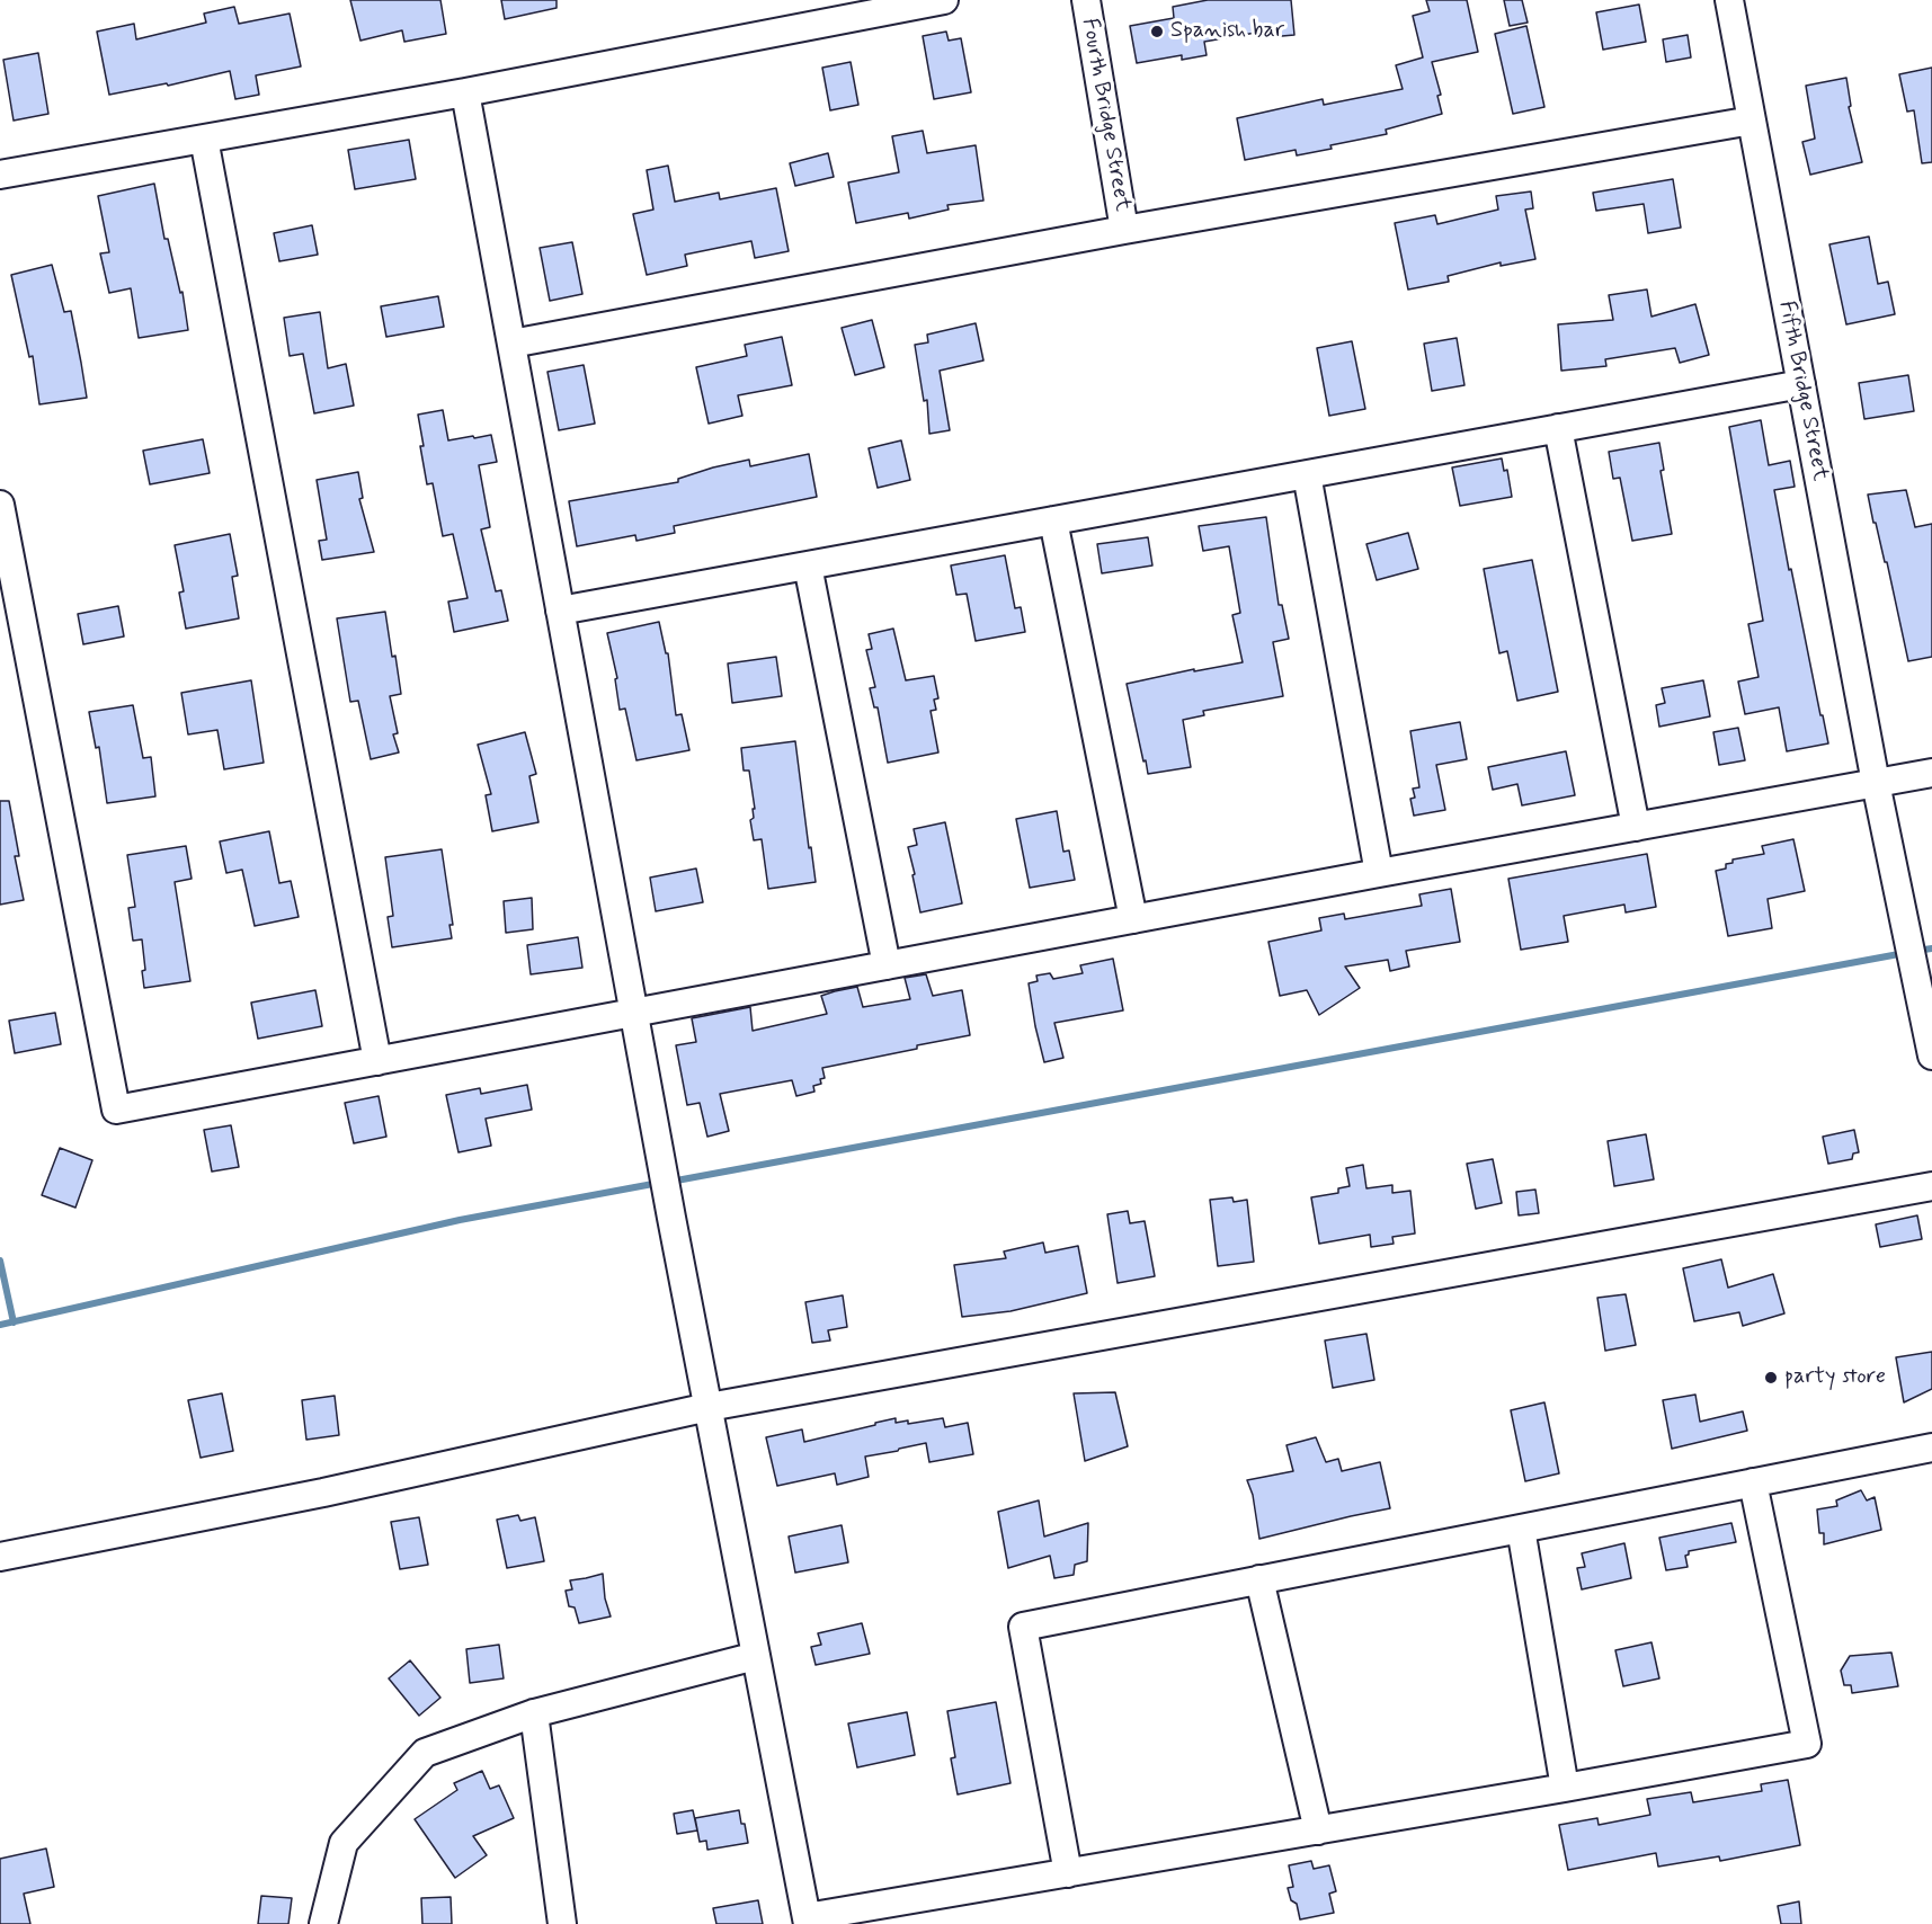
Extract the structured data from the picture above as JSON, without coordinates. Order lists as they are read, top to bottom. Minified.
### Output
{"streets":{"street":["Fourth Bridge Street","Fifth Bridge Street"]},"places":["Spanish bar","party store"]}
